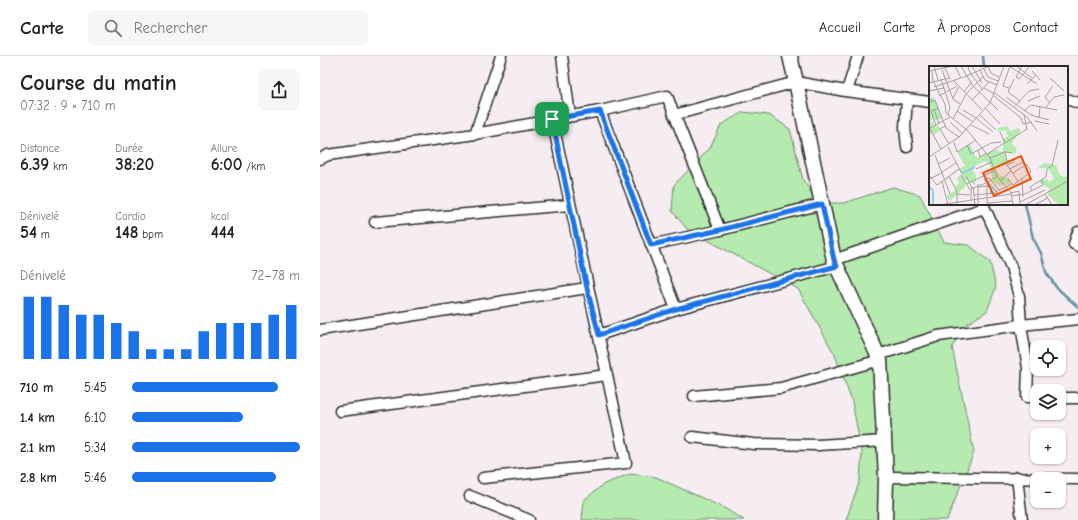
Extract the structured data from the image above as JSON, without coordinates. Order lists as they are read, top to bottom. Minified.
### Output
{"page":{"header":"Carte","search":"Rechercher","nav":["Accueil","Carte","À propos","Contact"],"heading":["Course du matin","07:32 · 9 × 710 m"],"stats":[["Distance","6.39 km"],["Durée","38:20"],["Allure","6:00 /km"],["Dénivelé","54 m"],["Cardio","148 bpm"],["kcal","444"]],"chart":["Dénivelé","72–78 m"],"map_buttons":["+","−"],"list":[{"name":"710 m","note":"5:45"},{"name":"1.4 km","note":"6:10"},{"name":"2.1 km","note":"5:34"},{"name":"2.8 km","note":"5:46"}]}}
